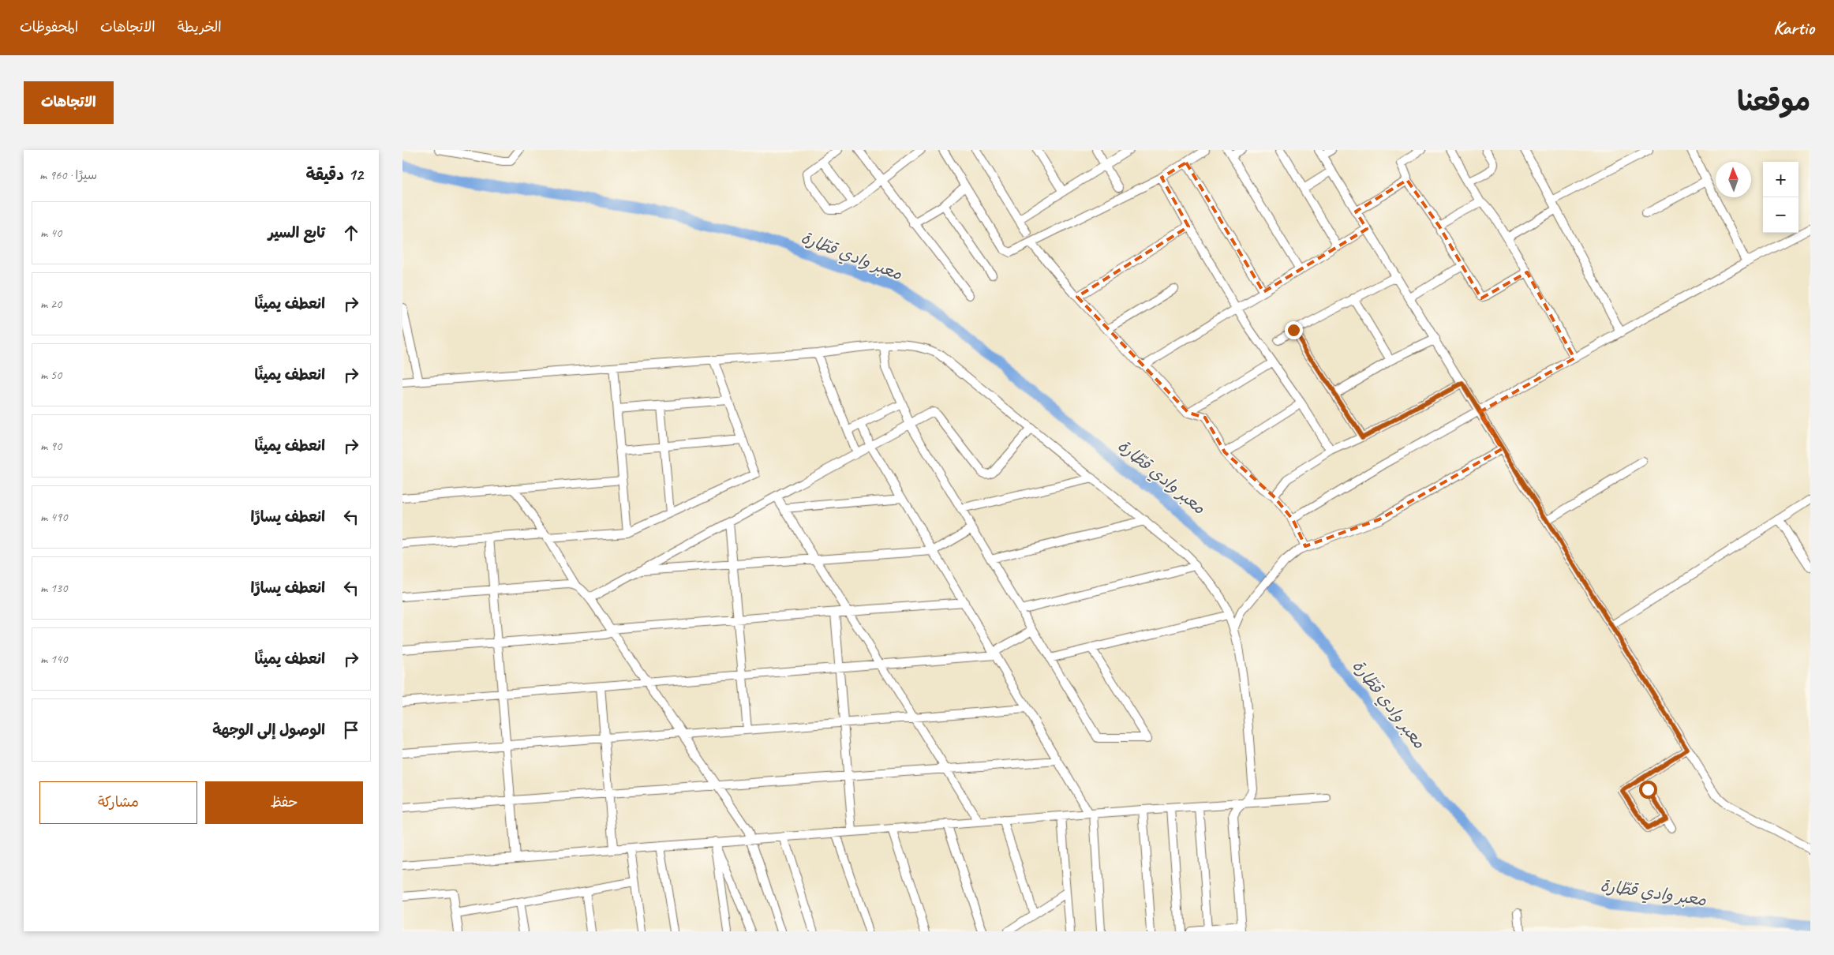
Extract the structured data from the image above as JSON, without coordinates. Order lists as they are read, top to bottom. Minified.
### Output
{"water":["معبر وادي قطّارة"],"north":"top","page":{"header":"Kartio","nav":["الخريطة","الاتجاهات","المحفوظات"],"title":"موقعنا","buttons":["الاتجاهات",["حفظ","مشاركة"]],"heading":["12 دقيقة","سيرًا · 960 m"],"map_buttons":["+","−"],"list":[["تابع السير","40 m"],["انعطف يمينًا","20 m"],["انعطف يمينًا","50 m"],["انعطف يمينًا","90 m"],["انعطف يسارًا","490 m"],["انعطف يسارًا","130 m"],["انعطف يمينًا","140 m"],"الوصول إلى الوجهة"]}}
